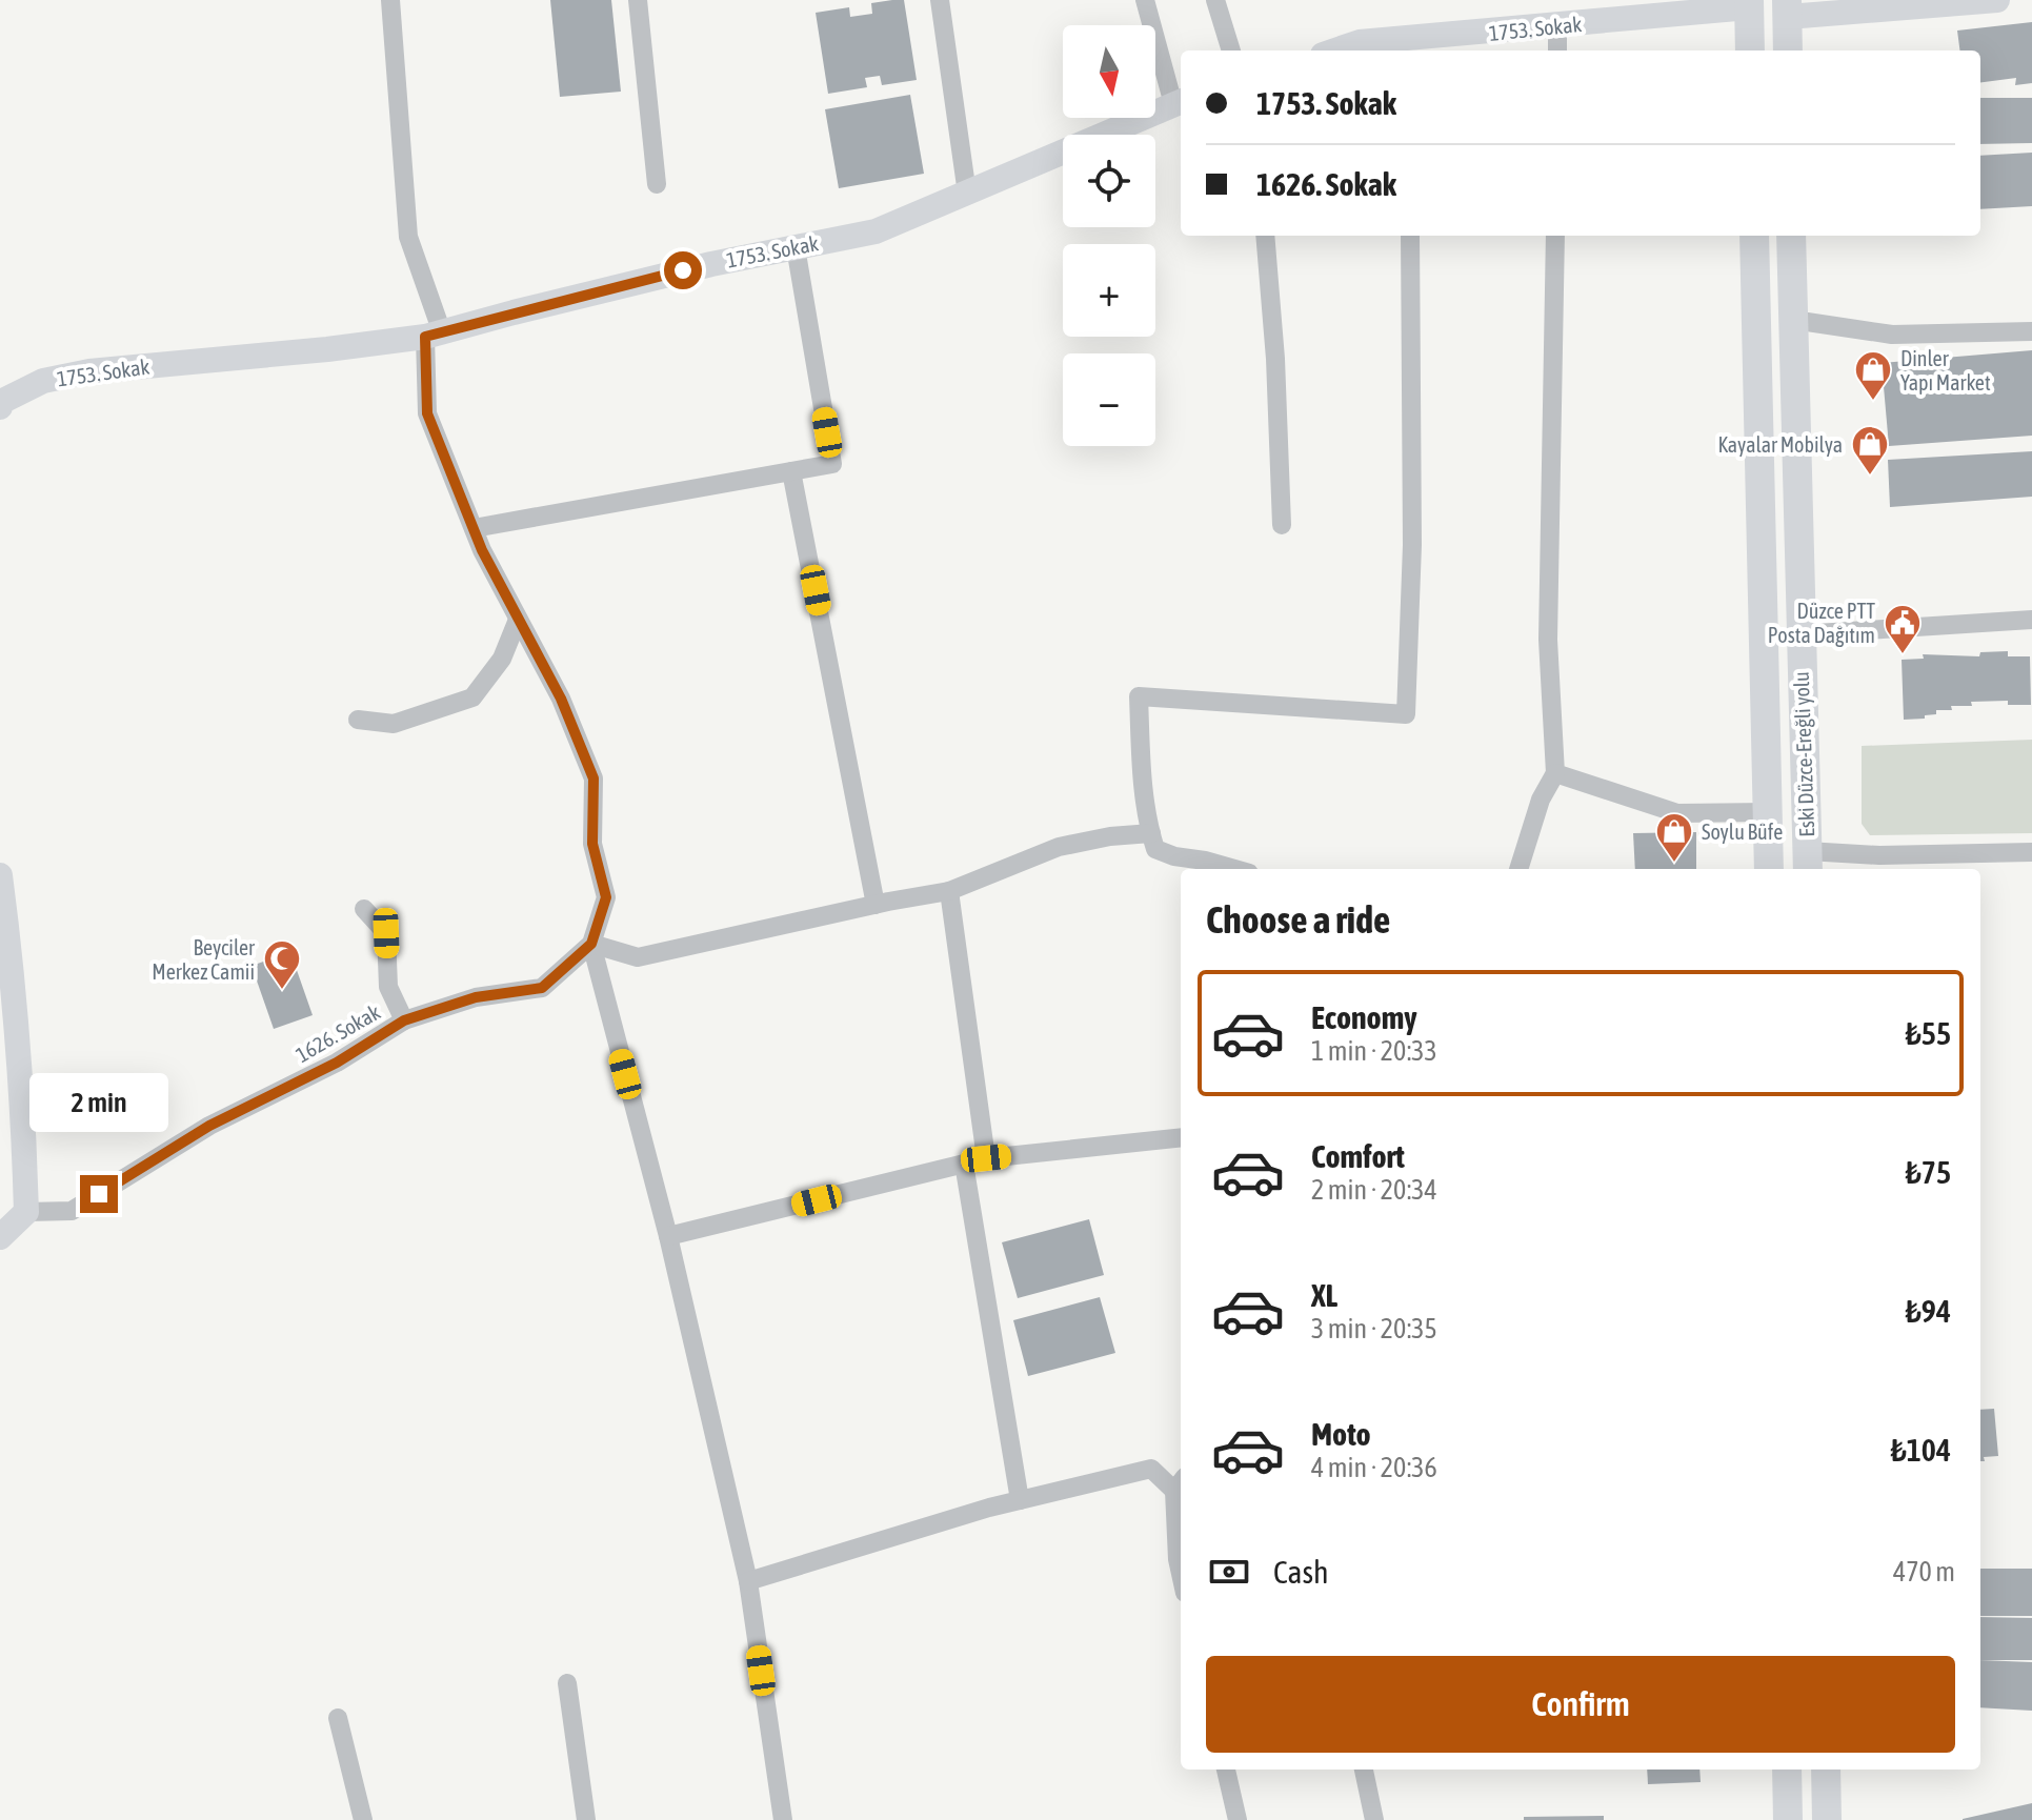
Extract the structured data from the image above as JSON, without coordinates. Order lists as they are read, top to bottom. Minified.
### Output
{"streets":{"main road":["Eski Düzce-Ereğli yolu"],"street":["1753. Sokak","1626. Sokak"]},"places":{"shop":["Dinler Yapı Market","Kayalar Mobilya","Soylu Büfe"],"public building":["Düzce PTT Posta Dağıtım"],"mosque":["Beyciler Merkez Camii"]},"north":"bottom","page":{"map_buttons":["+","−"],"banner":["1753. Sokak","1626. Sokak"],"heading":"Choose a ride","list":[{"name":"Economy","note":"1 min · 20:33","value":"₺55"},{"name":"Comfort","note":"2 min · 20:34","value":"₺75"},{"name":"XL","note":"3 min · 20:35","value":"₺94"},{"name":"Moto","note":"4 min · 20:36","value":"₺104"}],"bubble":"2 min","pay":["Cash","470 m"],"buttons":"Confirm"}}
